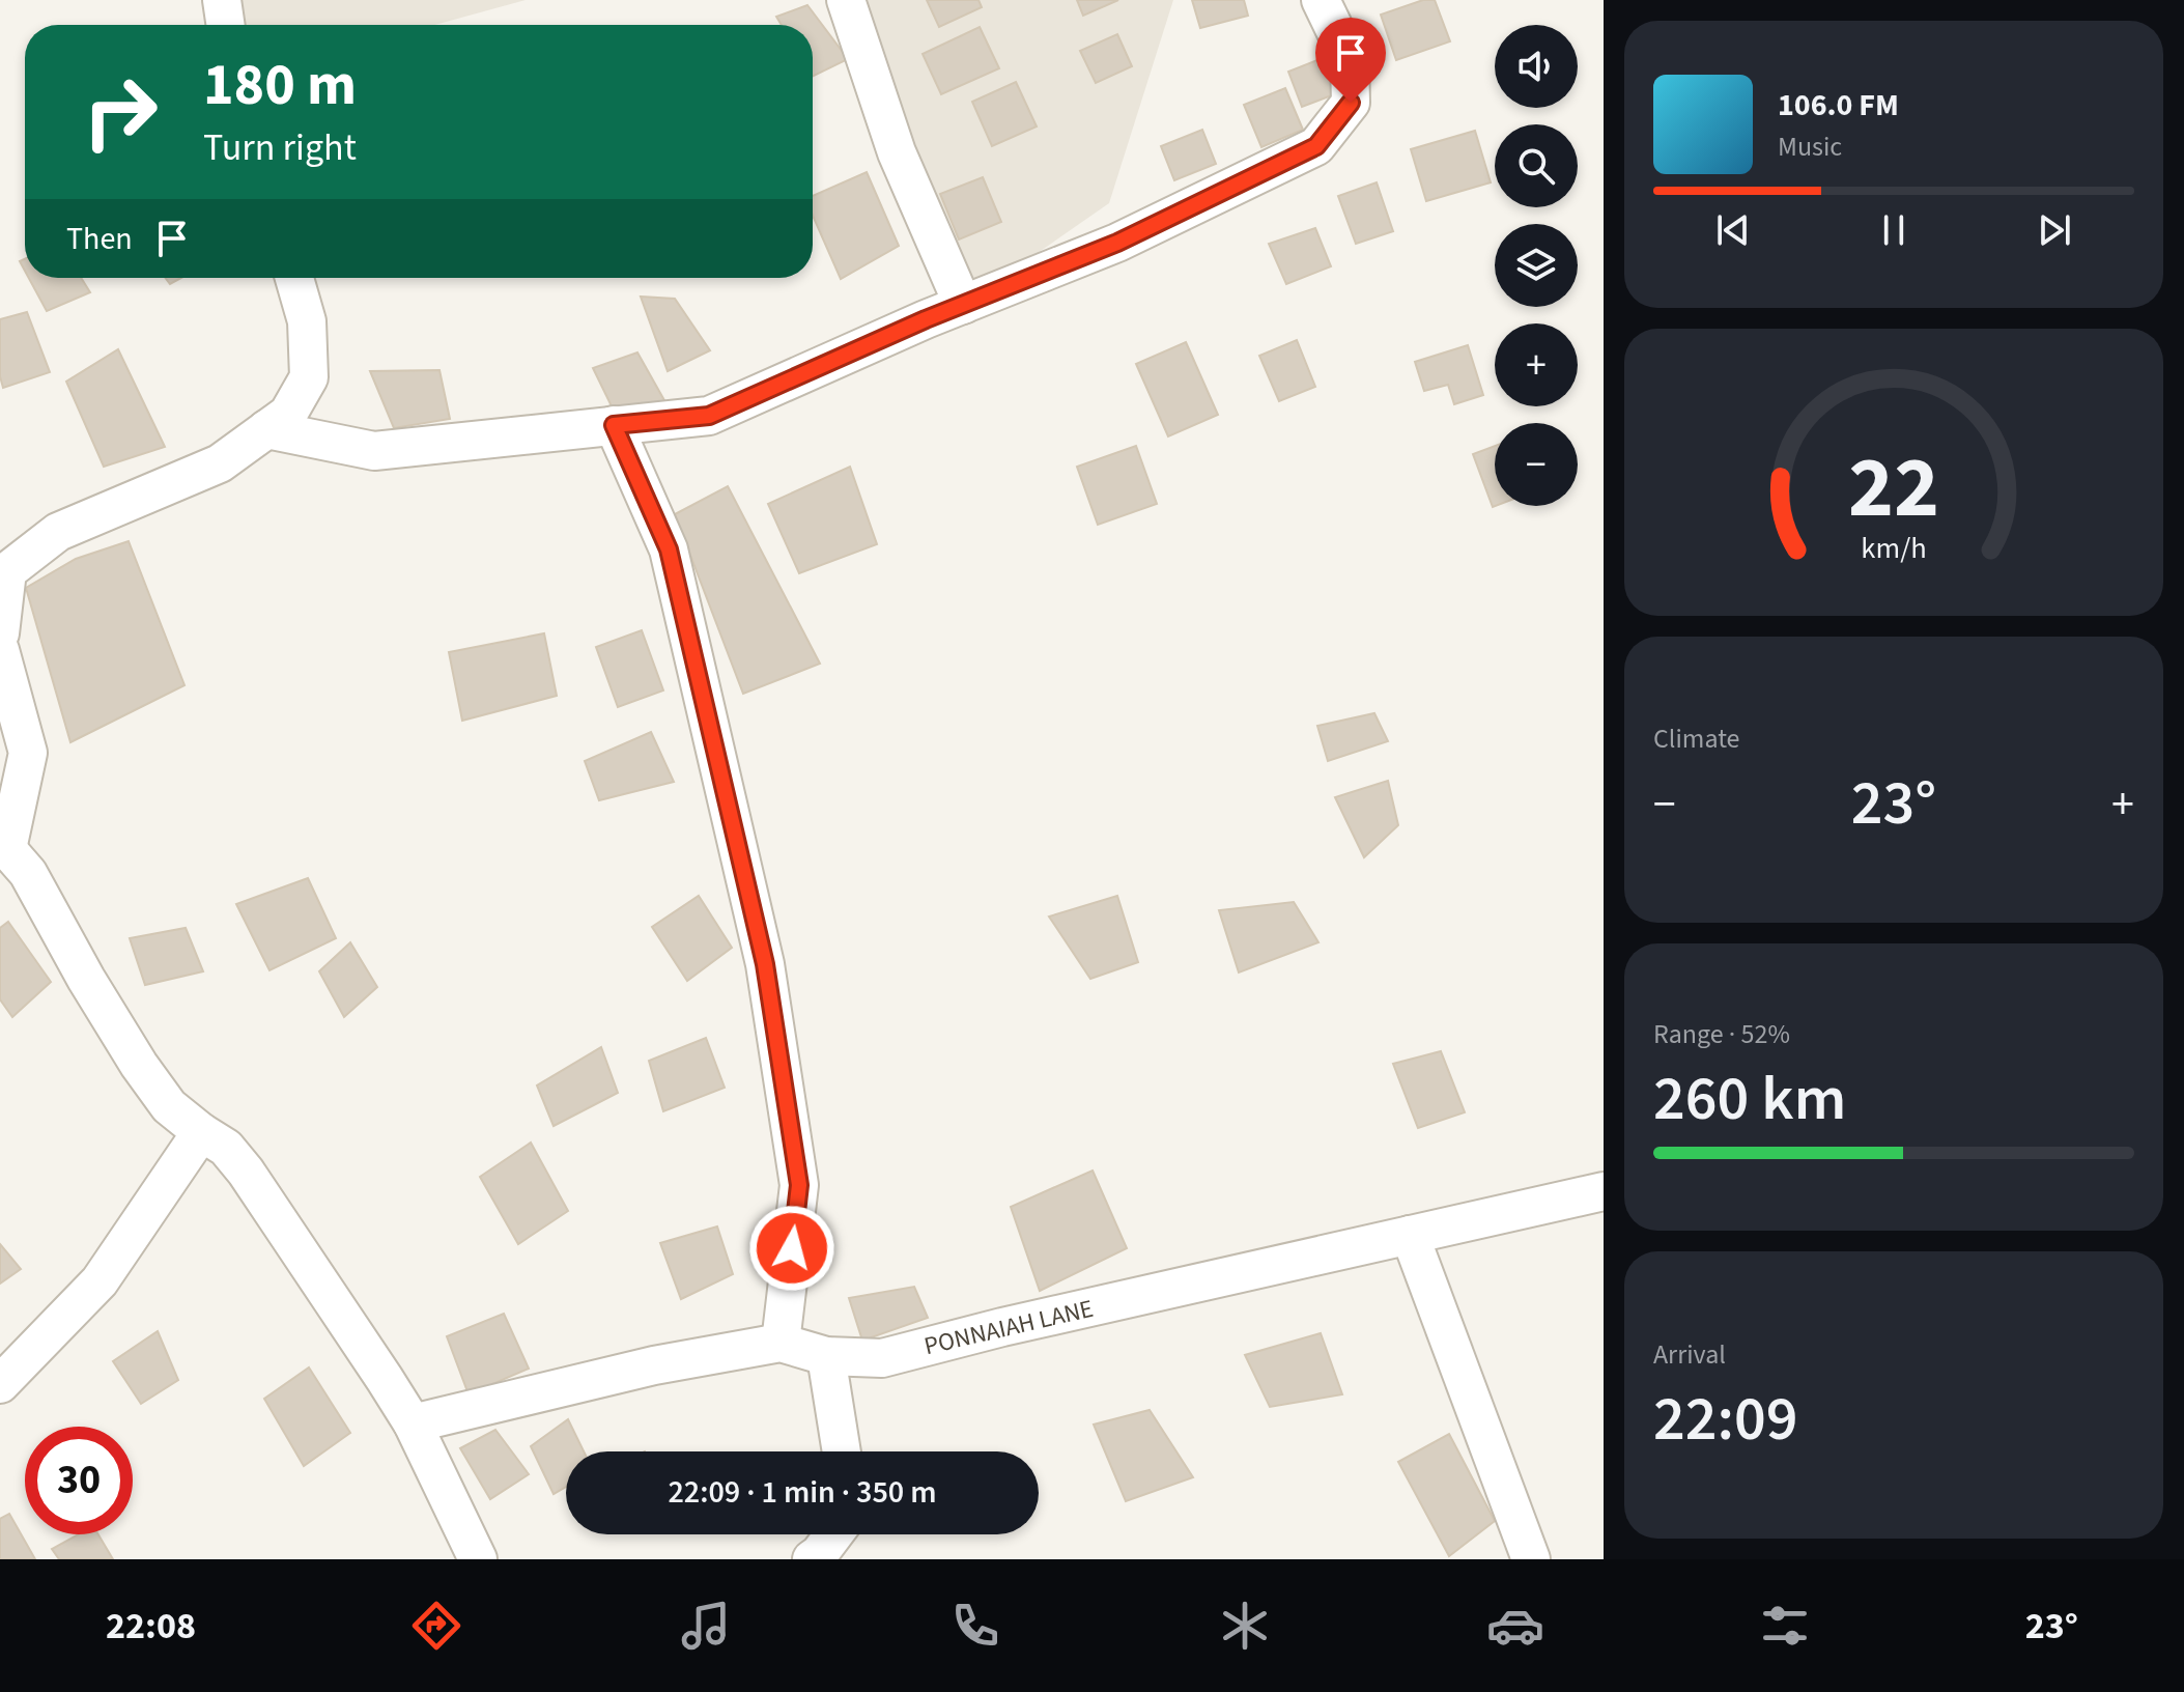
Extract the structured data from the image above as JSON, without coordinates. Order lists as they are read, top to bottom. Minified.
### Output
{"streets":{"street":["PONNAIAH LANE"]},"page":{"map_buttons":["+","−"],"turn":["180 m","Turn right"],"song":["106.0 FM","Music"],"then":"Then","tile":["Climate",["Range · 52%","260 km"],["Arrival","22:09"]],"heat":["−","23°","+"],"limit":"30","trip":"22:09 · 1 min · 350 m","tabs":["22:08","23°"],"gauge":["22","km/h"]}}
